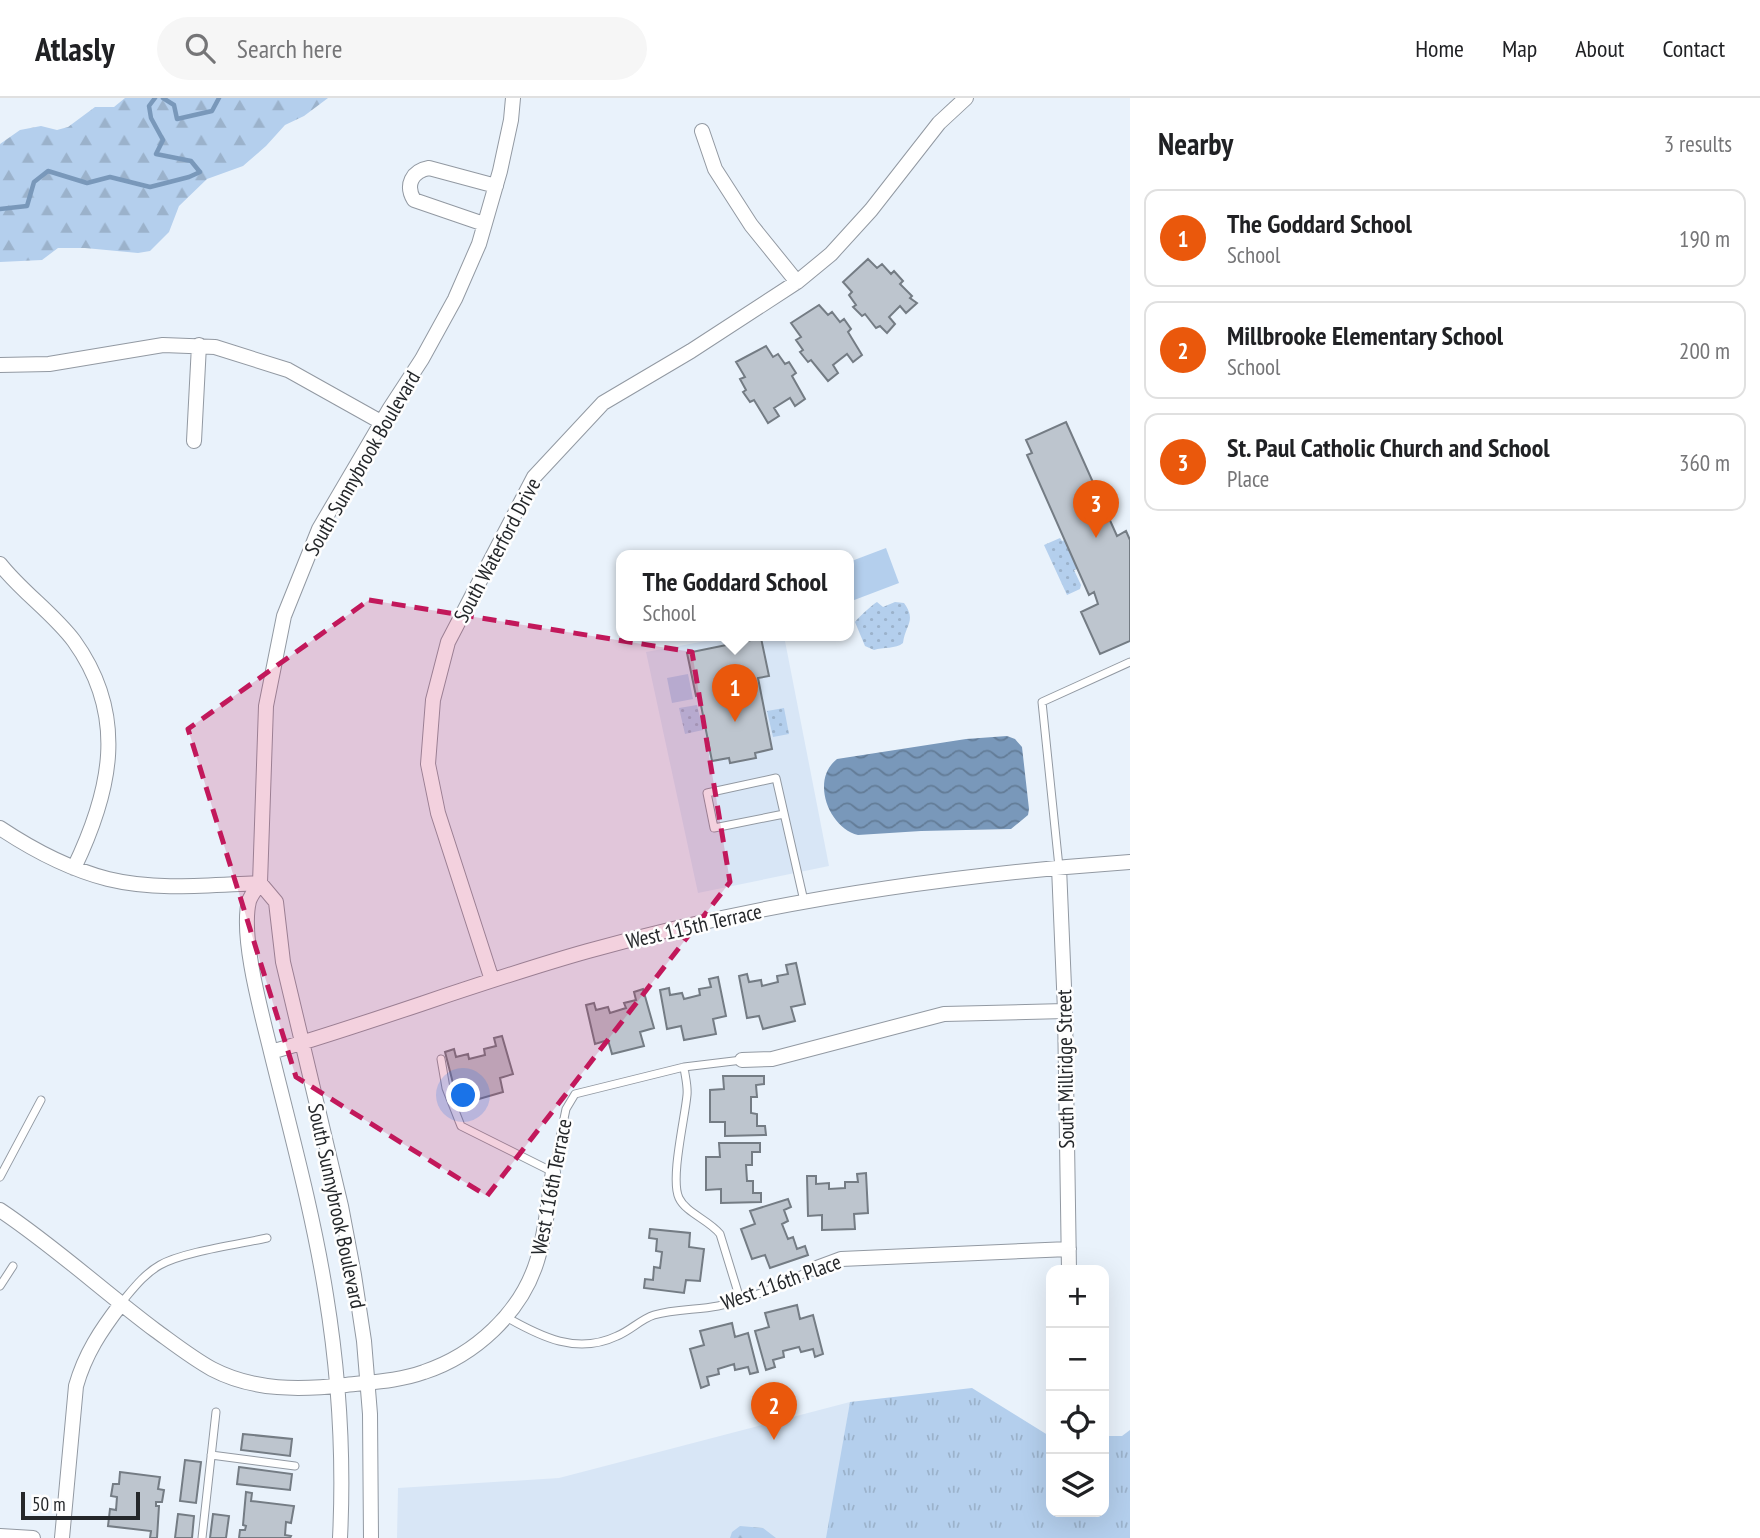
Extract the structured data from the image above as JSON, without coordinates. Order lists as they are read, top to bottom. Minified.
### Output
{"streets":{"street":["South Sunnybrook Boulevard","South Waterford Drive","West 115th Terrace","South Millridge Street","West 116th Terrace","West 116th Place"]},"crossings":[["South Sunnybrook Boulevard","West 115th Terrace"],["South Sunnybrook Boulevard","West 116th Terrace"],["South Waterford Drive","West 115th Terrace"],["West 115th Terrace","South Millridge Street"],["South Millridge Street","West 116th Terrace"],["South Millridge Street","West 116th Place"],["West 116th Terrace","West 116th Place"]],"scale_bar":"50 m","page":{"header":"Atlasly","search":"Search here","nav":["Home","Map","About","Contact"],"heading":["Nearby","3 results"],"list":[{"mark":"1","name":"The Goddard School","note":"School","value":"190 m"},{"mark":"2","name":"Millbrooke Elementary School","note":"School","value":"200 m"},{"mark":"3","name":"St. Paul Catholic Church and School","note":"Place","value":"360 m"}],"pins":["3","1","2"],"popup":["The Goddard School","School"],"map_buttons":["+","−"],"scale":"50 m"}}
